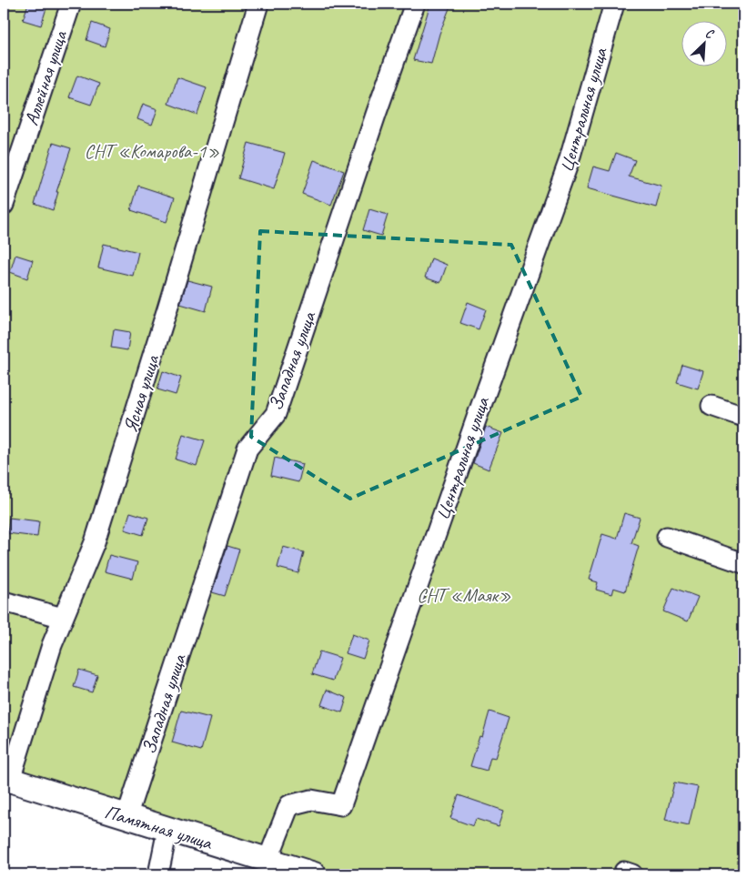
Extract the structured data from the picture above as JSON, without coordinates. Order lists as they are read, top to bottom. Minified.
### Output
{"streets":{"street":["Аллейная улица","Центральная улица","Западная улица","Ясная улица","Памятная улица"]},"crossings":[["Центральная улица","Памятная улица"],["Западная улица","Памятная улица"],["Ясная улица","Памятная улица"]],"parks":["СНТ «Комарова-1»","СНТ «Маяк»"],"north":"top right"}
